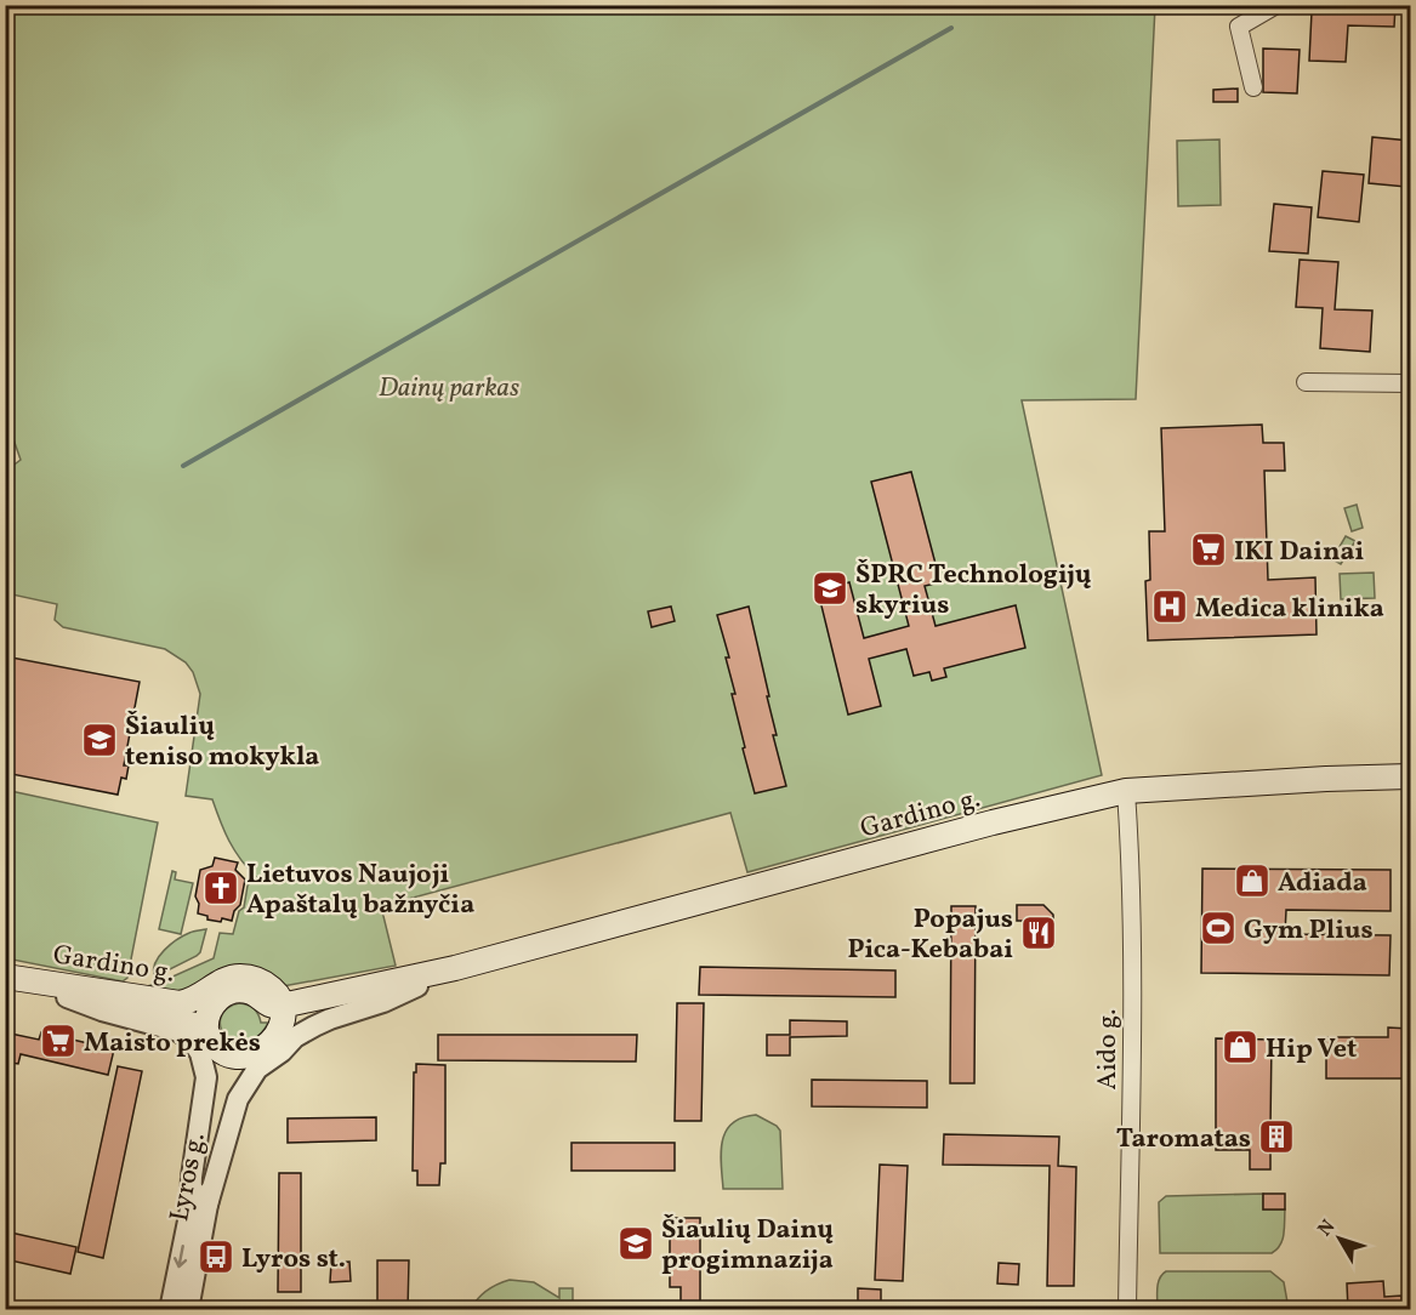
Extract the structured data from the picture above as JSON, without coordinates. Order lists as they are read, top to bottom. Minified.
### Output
{"streets":{"main road":["Gardino g."],"street":["Aido g.","Lyros g."]},"crossings":[["Gardino g.","Aido g."],["Gardino g.","Lyros g."]],"parks":["Dainų parkas"],"places":{"supermarket":["IKI Dainai","Maisto prekės"],"school or university":["ŠPRC Technologijų skyrius","Šiaulių teniso mokykla","Šiaulių Dainų progimnazija"],"hospital":["Medica klinika"],"shop":["Adiada","Hip Vet"],"church":["Lietuvos Naujoji Apaštalų bažnyčia"],"sports":["Gym Plius"],"restaurant":["Popajus Pica-Kebabai"],"building":["Taromatas"],"bus stop":["Lyros st."]},"north":"top left"}
